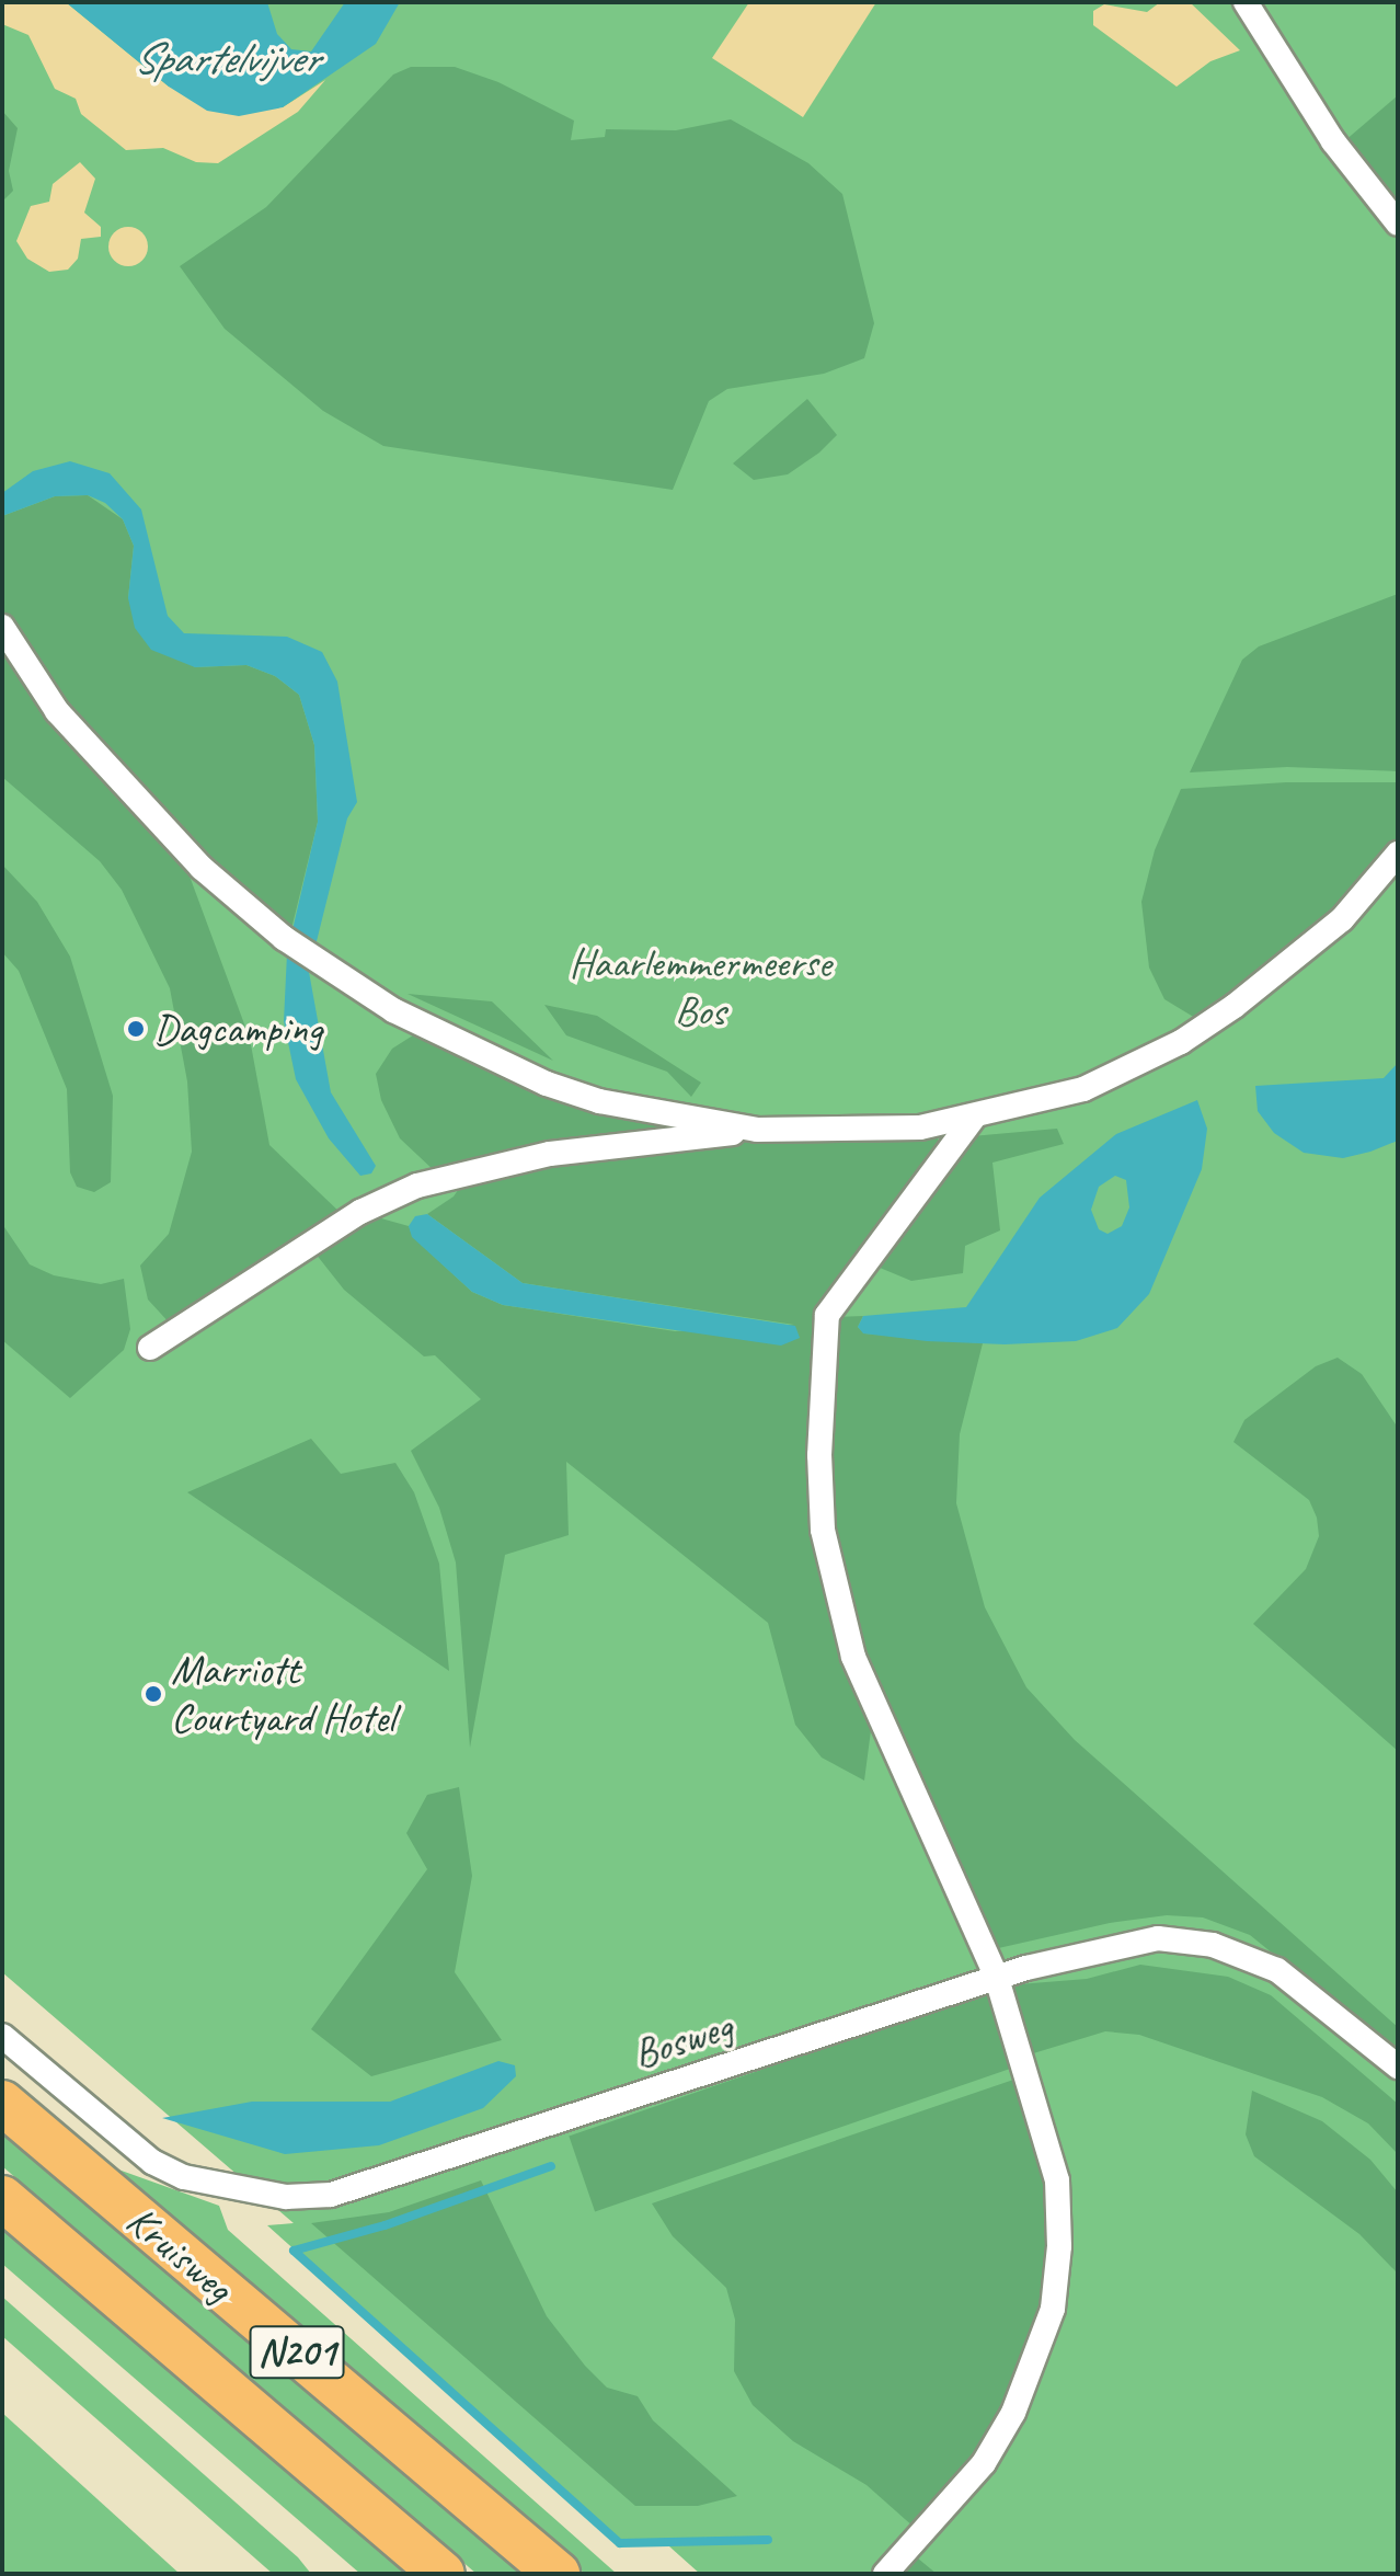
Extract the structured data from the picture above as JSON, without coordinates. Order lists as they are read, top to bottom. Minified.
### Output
{"streets":{"highway":["Kruisweg","N201"],"street":["Bosweg"]},"water":["Spartelvijver"],"parks":["Haarlemmermeerse Bos"],"places":["Dagcamping","Marriott Courtyard Hotel"]}
